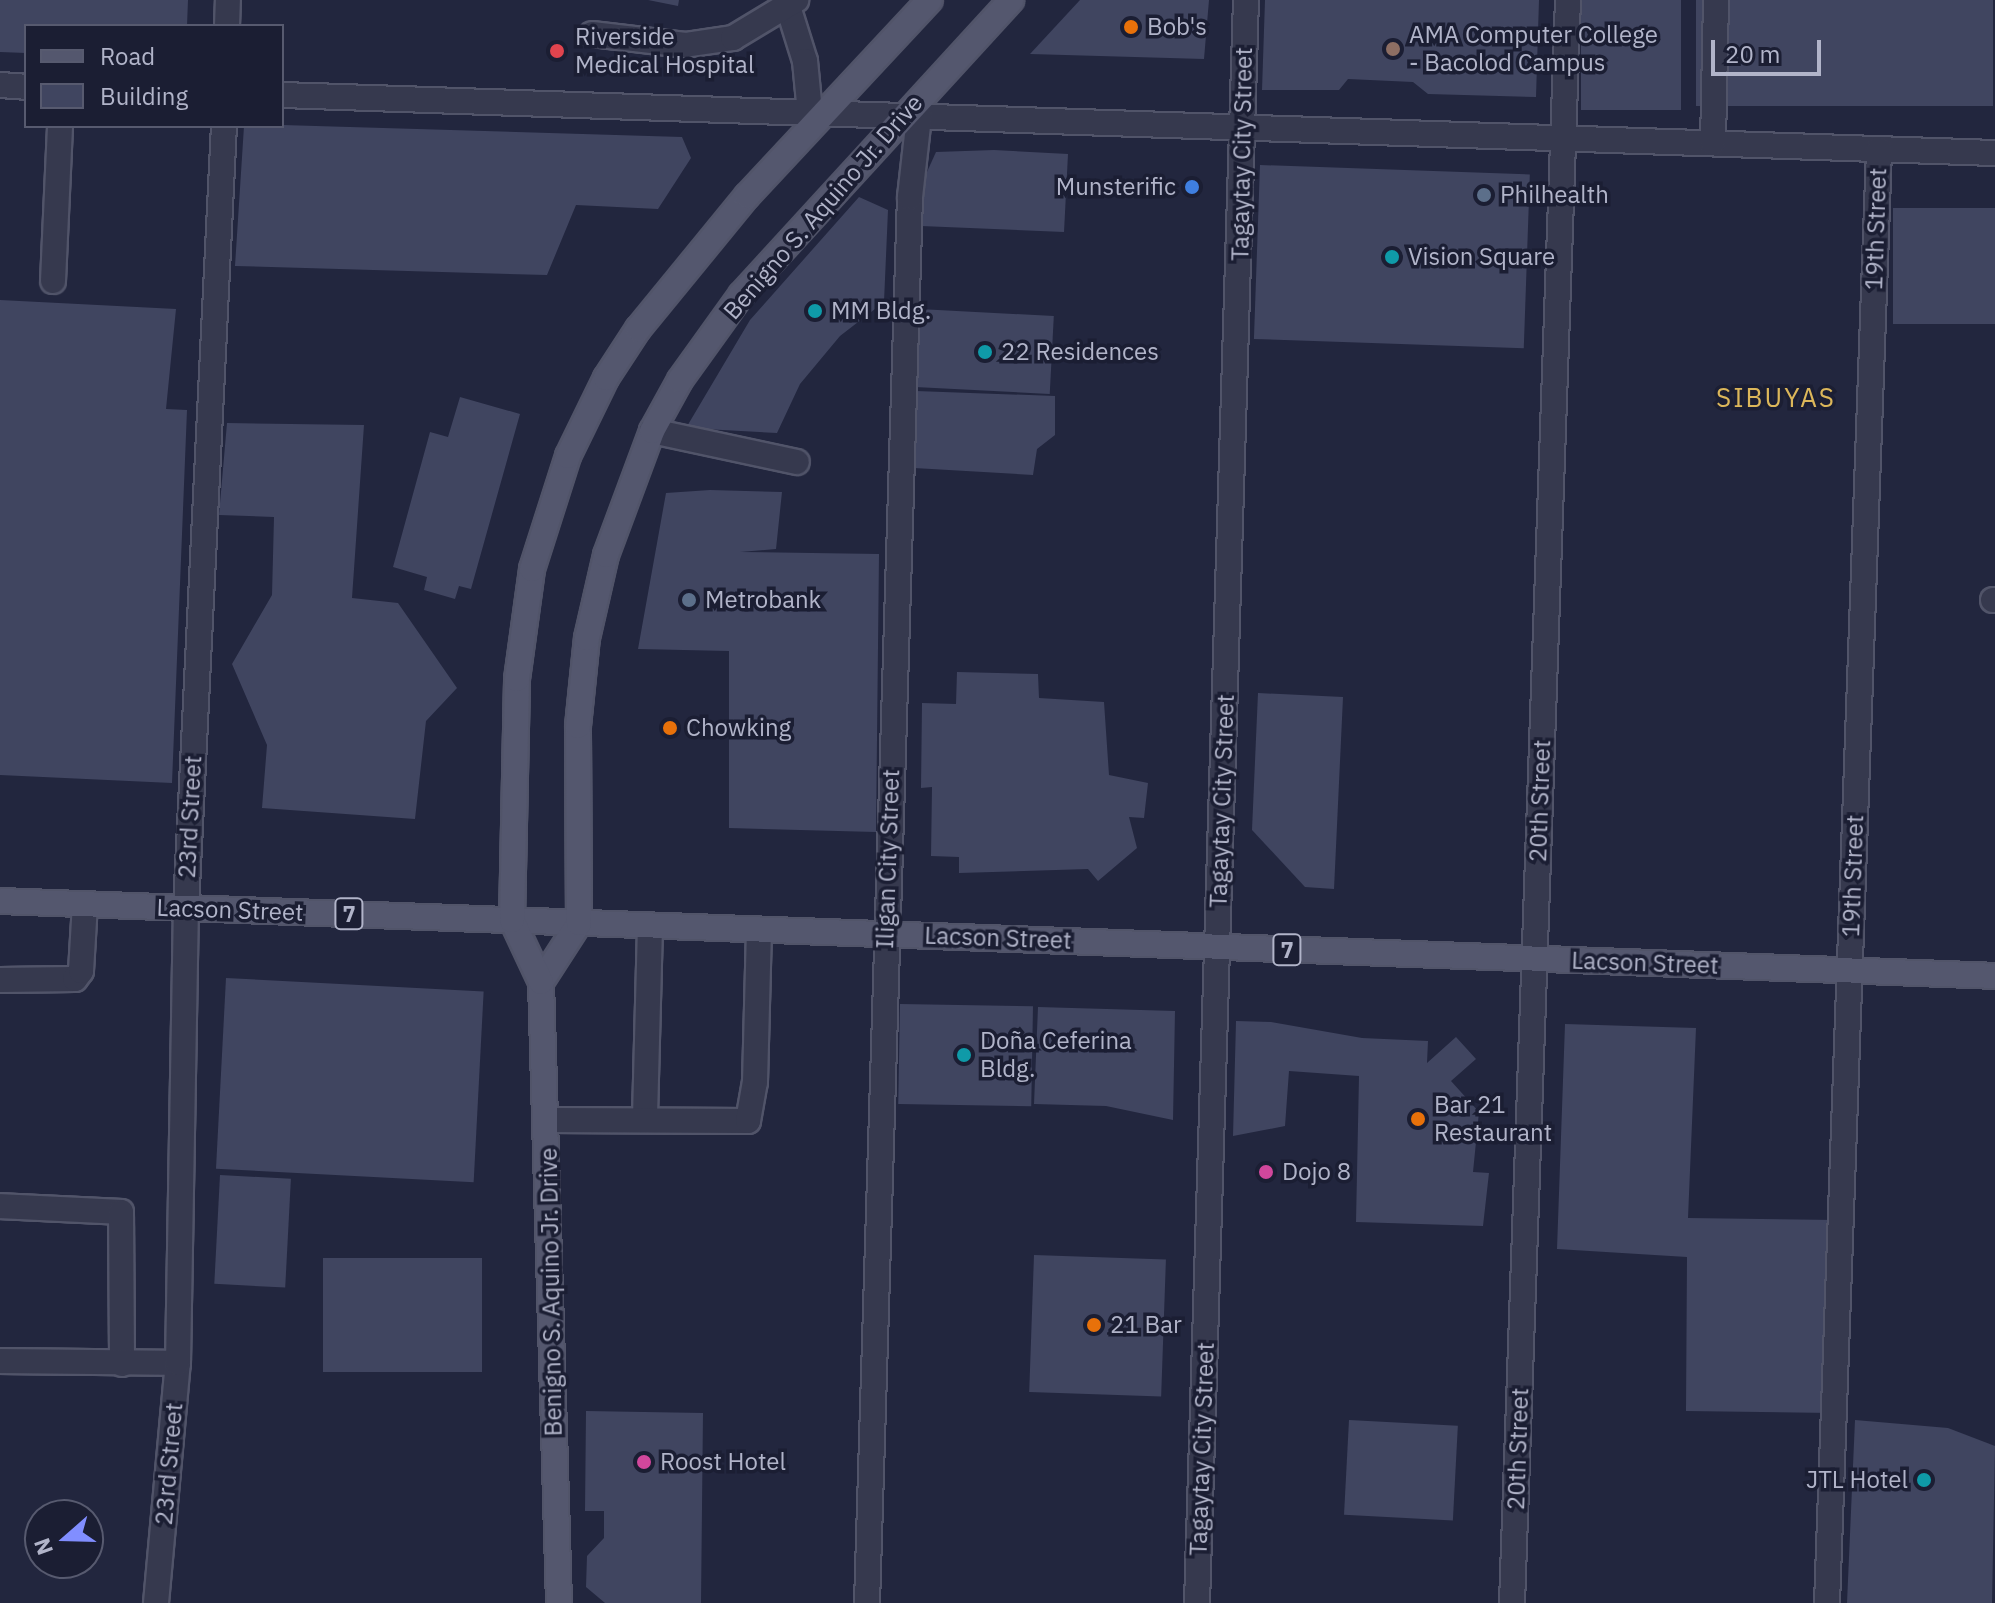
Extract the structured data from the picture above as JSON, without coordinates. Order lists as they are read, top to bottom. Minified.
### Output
{"streets":{"main road":["Benigno S. Aquino Jr. Drive","Lacson Street","7"],"street":["Tagaytay City Street","19th Street","20th Street","23rd Street","Iligan City Street"]},"crossings":[["Tagaytay City Street","Lacson Street"],["Benigno S. Aquino Jr. Drive","Iligan City Street"],["Benigno S. Aquino Jr. Drive","Lacson Street"],["19th Street","Lacson Street"],["20th Street","Lacson Street"],["23rd Street","Lacson Street"],["Iligan City Street","Lacson Street"]],"districts":["SIBUYAS"],"places":["Bob's","AMA Computer College - Bacolod Campus","Riverside Medical Hospital","Munsterific","Philhealth","Vision Square","MM Bldg.","22 Residences","Metrobank","Chowking","Doña Ceferina Bldg.","Bar 21 Restaurant","Dojo 8","21 Bar","Roost Hotel","JTL Hotel"],"legend":["Road","Building"],"scale_bar":"20 m","north":"left"}
